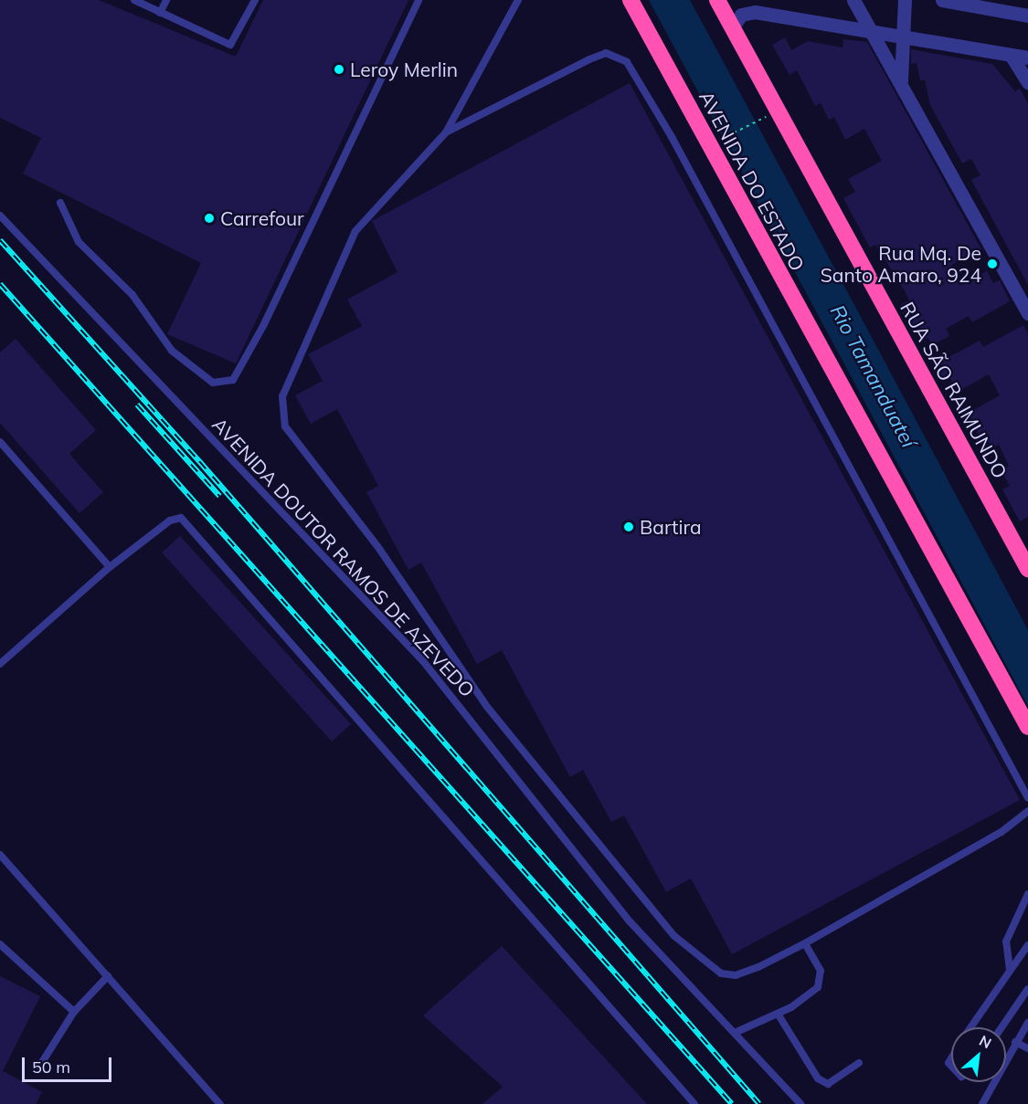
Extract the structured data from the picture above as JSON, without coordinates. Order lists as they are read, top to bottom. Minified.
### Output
{"streets":{"highway":["AVENIDA DO ESTADO","RUA SÃO RAIMUNDO"],"lane":["AVENIDA DOUTOR RAMOS DE AZEVEDO"]},"water":["Rio Tamanduateí"],"places":["Leroy Merlin","Carrefour","Rua Mq. De Santo Amaro, 924","Bartira"],"scale_bar":"50 m","north":"top right"}
